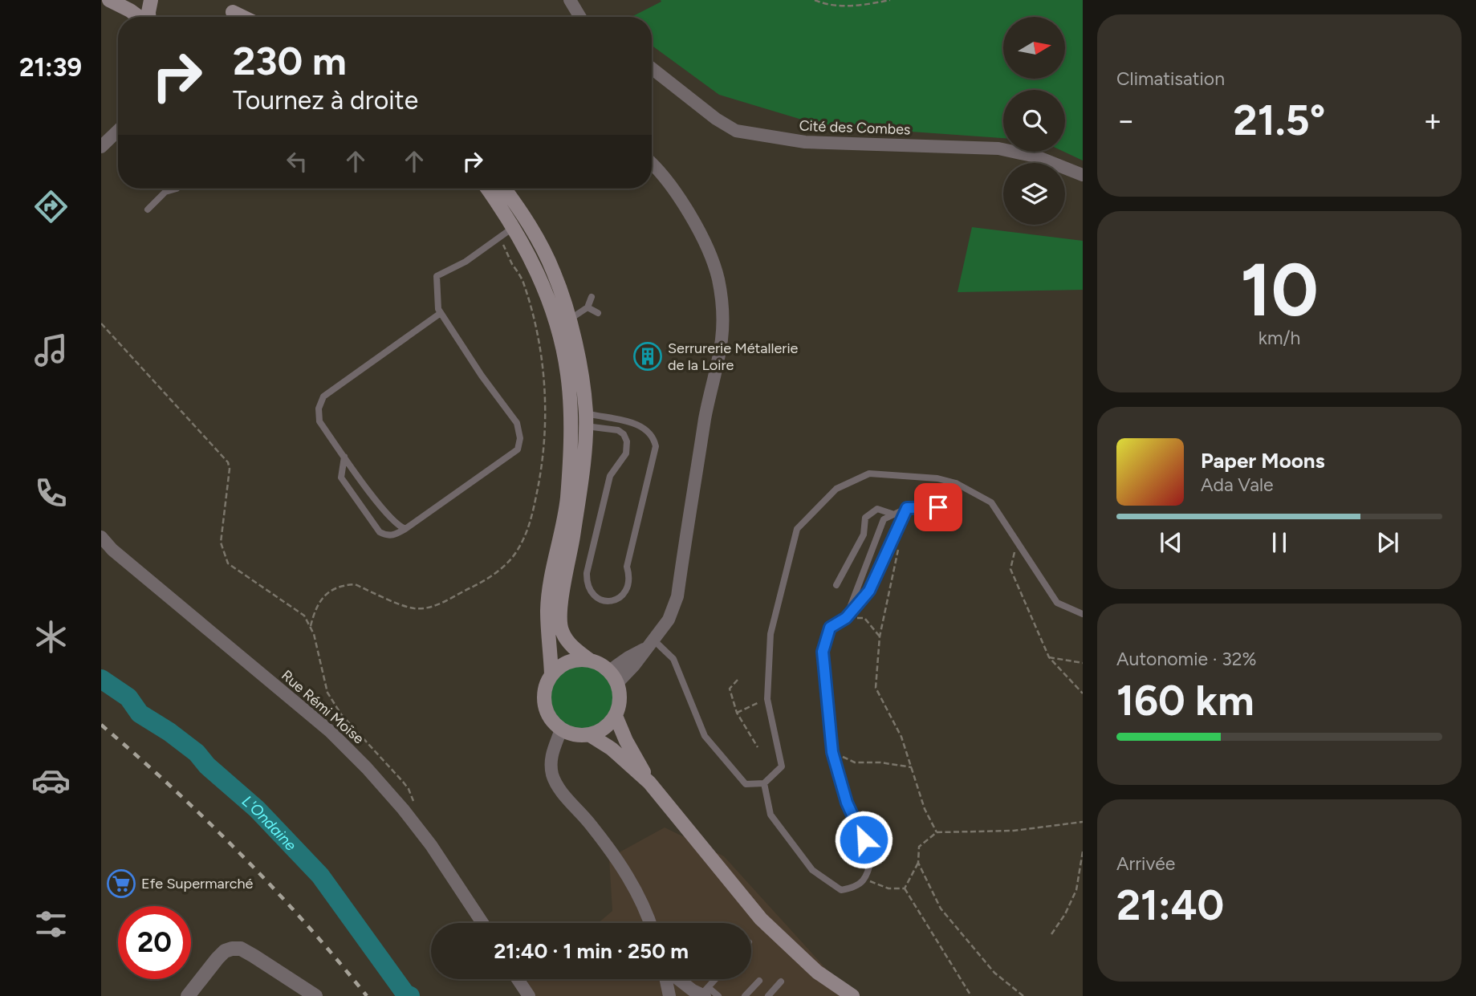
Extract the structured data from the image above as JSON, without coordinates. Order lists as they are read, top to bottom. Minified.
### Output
{"streets":{"street":["Cité des Combes","Rue Rémi Moïse"]},"water":["L'Ondaine"],"places":{"building":["Serrurerie Métallerie de la Loire"],"supermarket":["Efe Supermarché"]},"north":"right","page":{"tabs":"21:39","tile":["Climatisation",["10","km/h"],["Autonomie · 32%","160 km"],["Arrivée","21:40"]],"turn":["230 m","Tournez à droite"],"heat":["−","21.5°","+"],"song":["Paper Moons","Ada Vale"],"limit":"20","trip":"21:40 · 1 min · 250 m"}}
